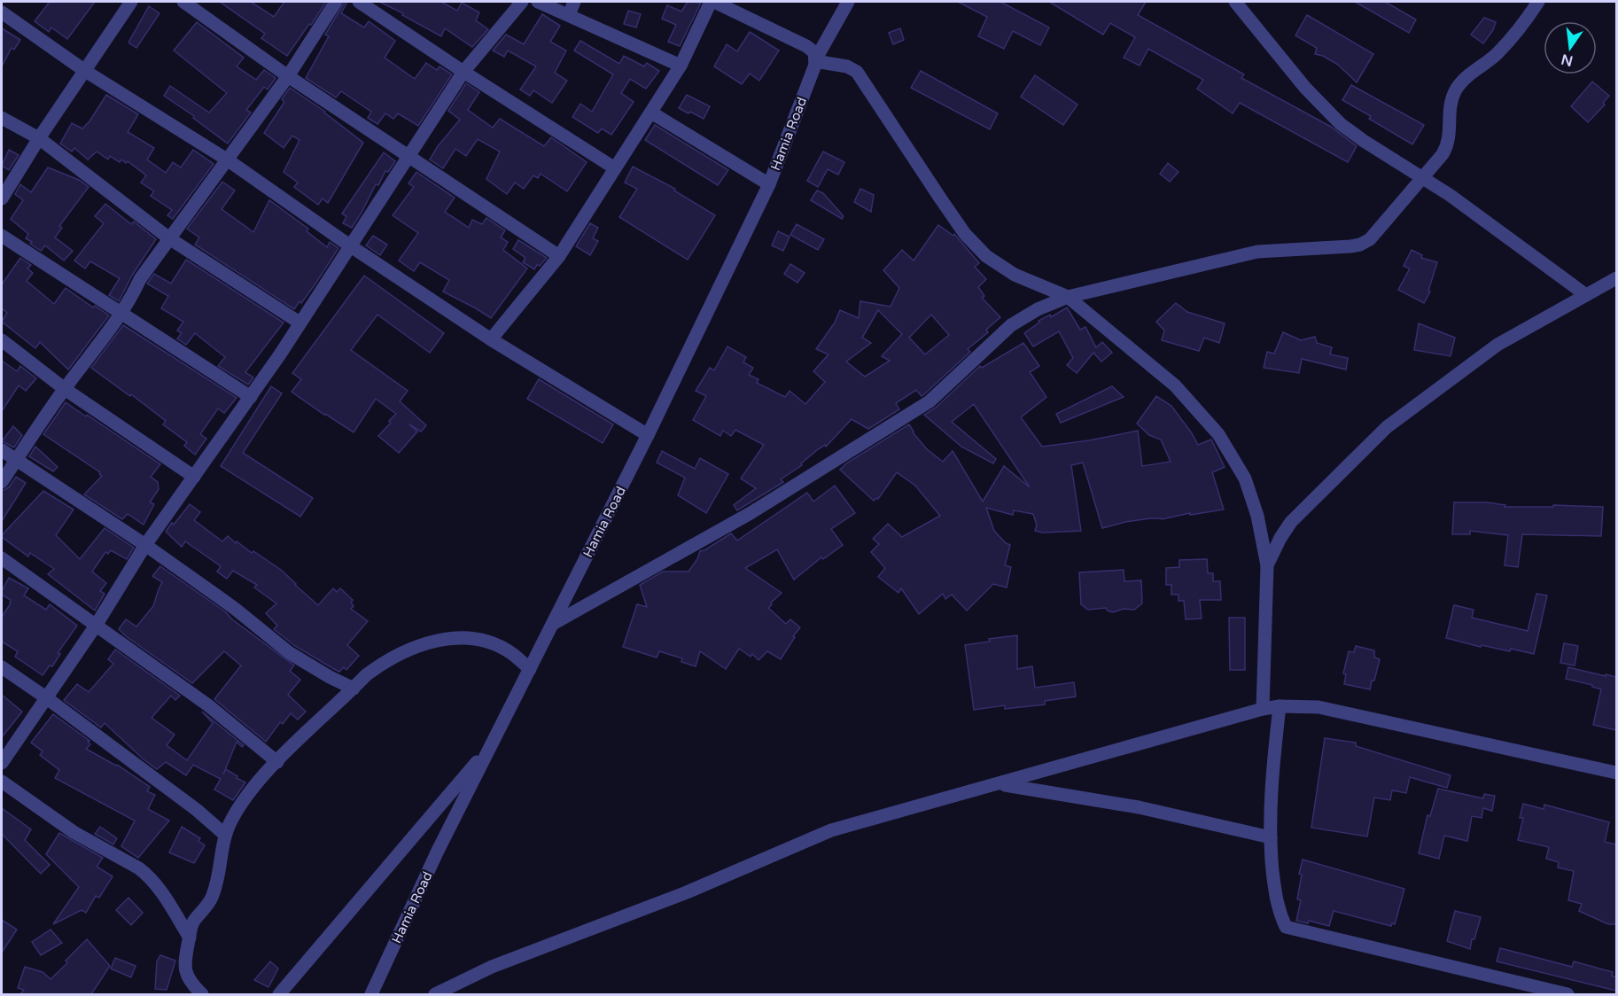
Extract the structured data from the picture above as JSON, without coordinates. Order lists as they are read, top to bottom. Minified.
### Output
{"streets":{"street":["Hamia Road"]},"north":"bottom"}
